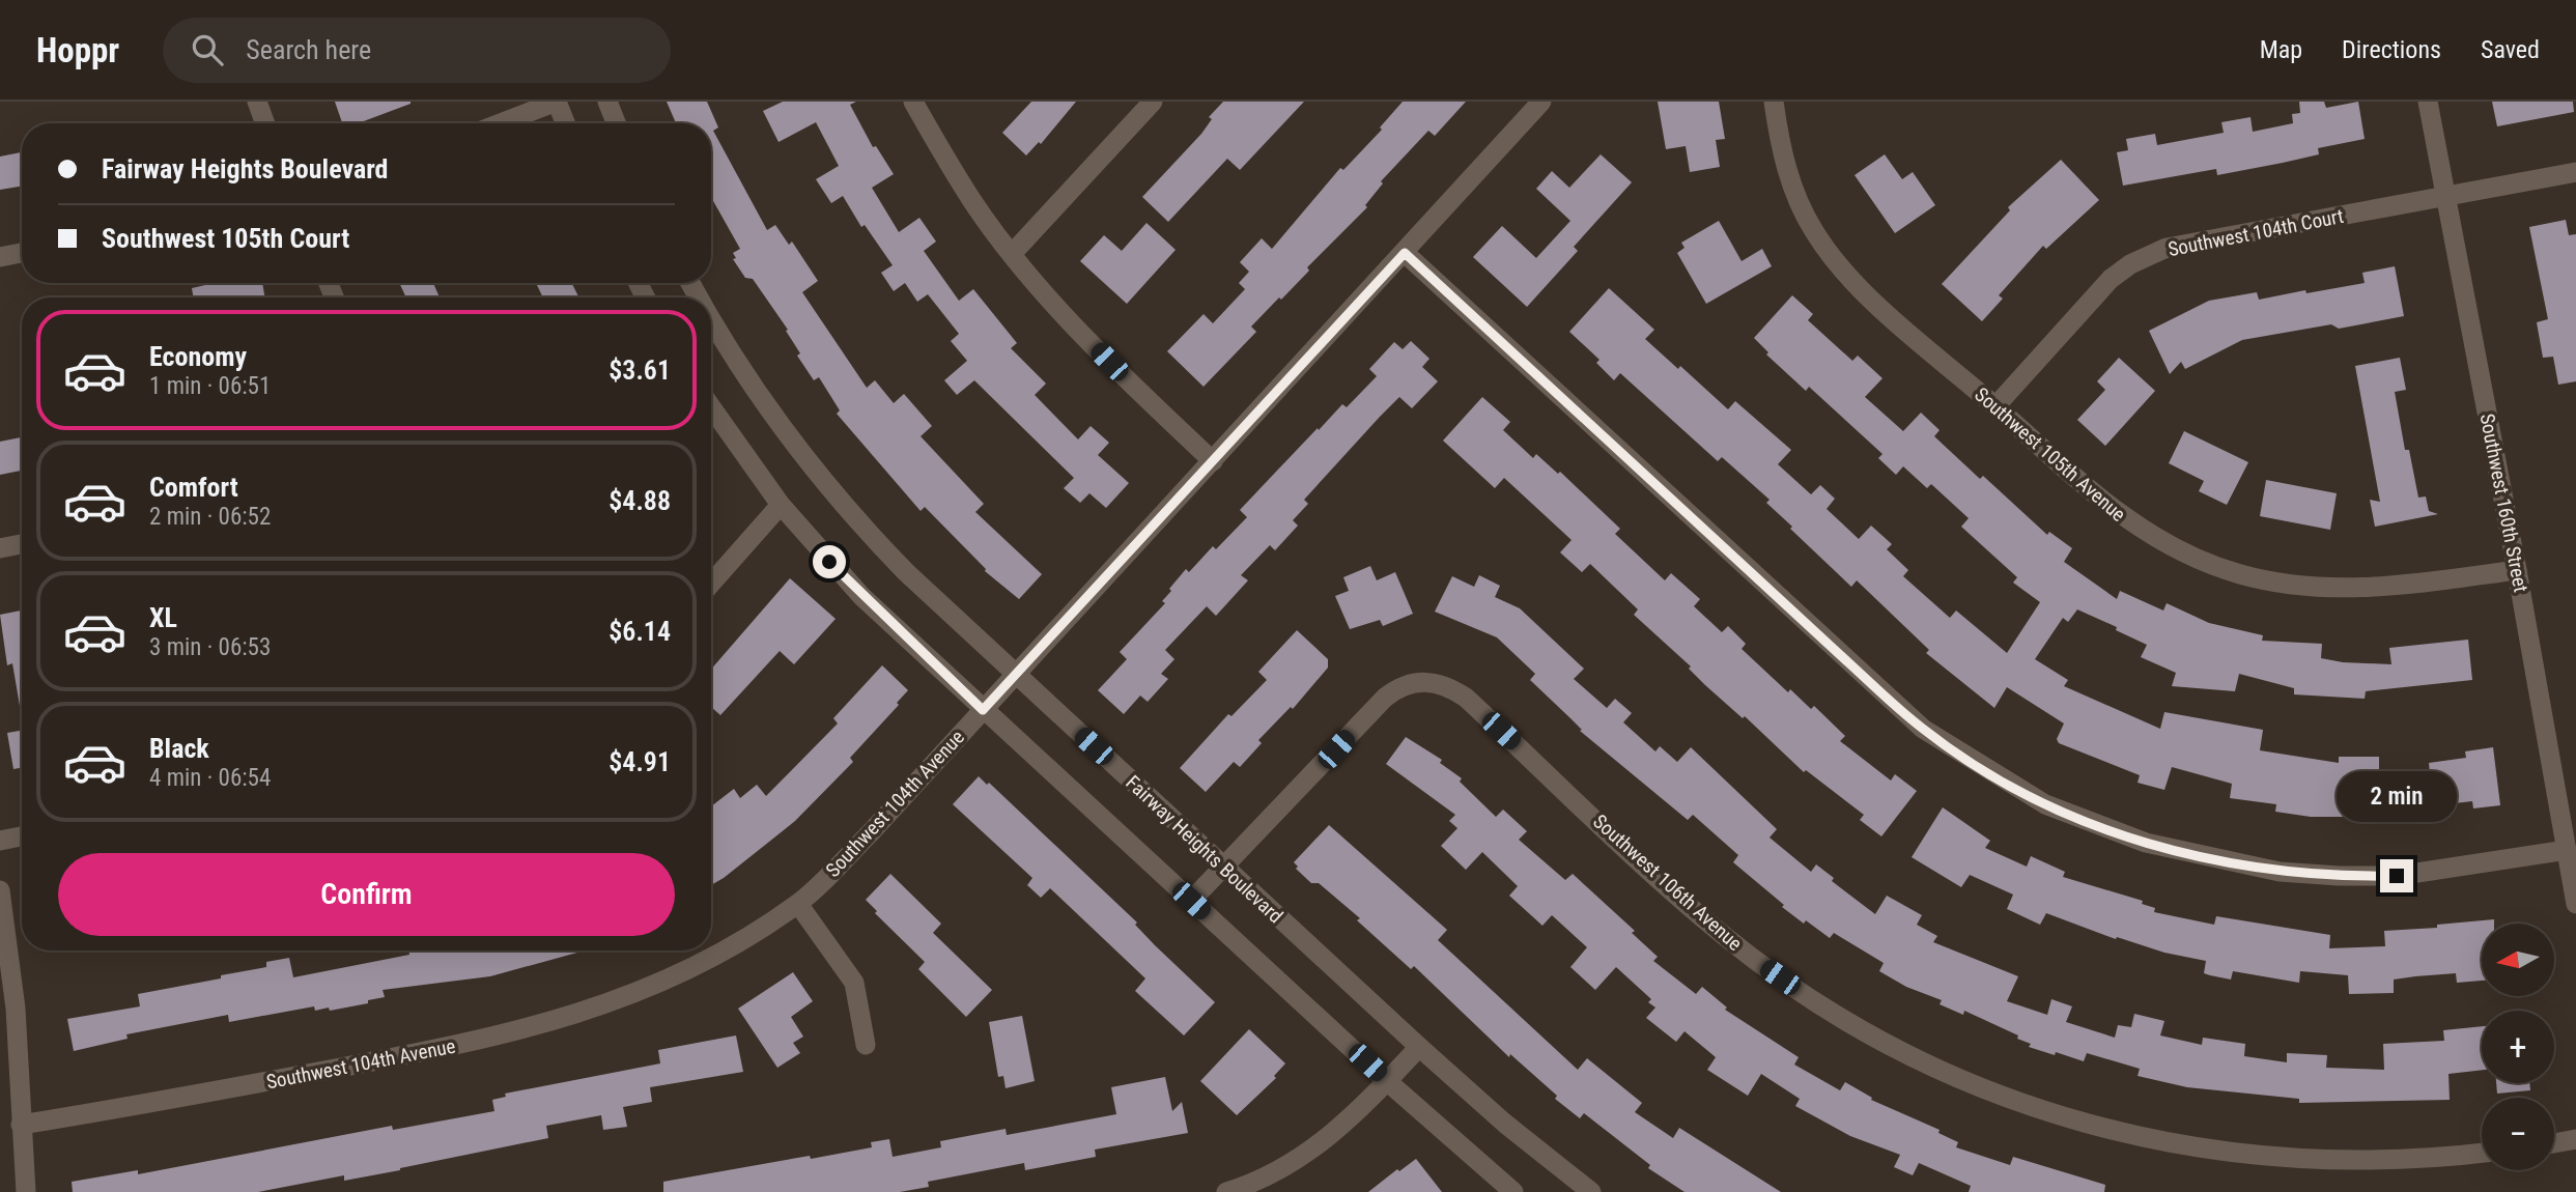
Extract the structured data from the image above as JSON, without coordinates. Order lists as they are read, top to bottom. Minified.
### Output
{"streets":{"street":["Southwest 104th Court","Southwest 105th Avenue","Southwest 160th Street","Southwest 104th Avenue","Fairway Heights Boulevard","Southwest 106th Avenue"]},"crossings":[["Southwest 104th Court","Southwest 105th Avenue"],["Southwest 104th Court","Southwest 160th Street"],["Southwest 105th Avenue","Southwest 160th Street"],["Southwest 104th Avenue","Fairway Heights Boulevard"],["Fairway Heights Boulevard","Southwest 106th Avenue"]],"north":"left","page":{"header":"Hoppr","search":"Search here","nav":["Map","Directions","Saved"],"banner":["Fairway Heights Boulevard","Southwest 105th Court"],"list":[{"name":"Economy","note":"1 min · 06:51","value":"$3.61"},{"name":"Comfort","note":"2 min · 06:52","value":"$4.88"},{"name":"XL","note":"3 min · 06:53","value":"$6.14"},{"name":"Black","note":"4 min · 06:54","value":"$4.91"}],"bubble":"2 min","buttons":"Confirm","map_buttons":["+","−"]}}
